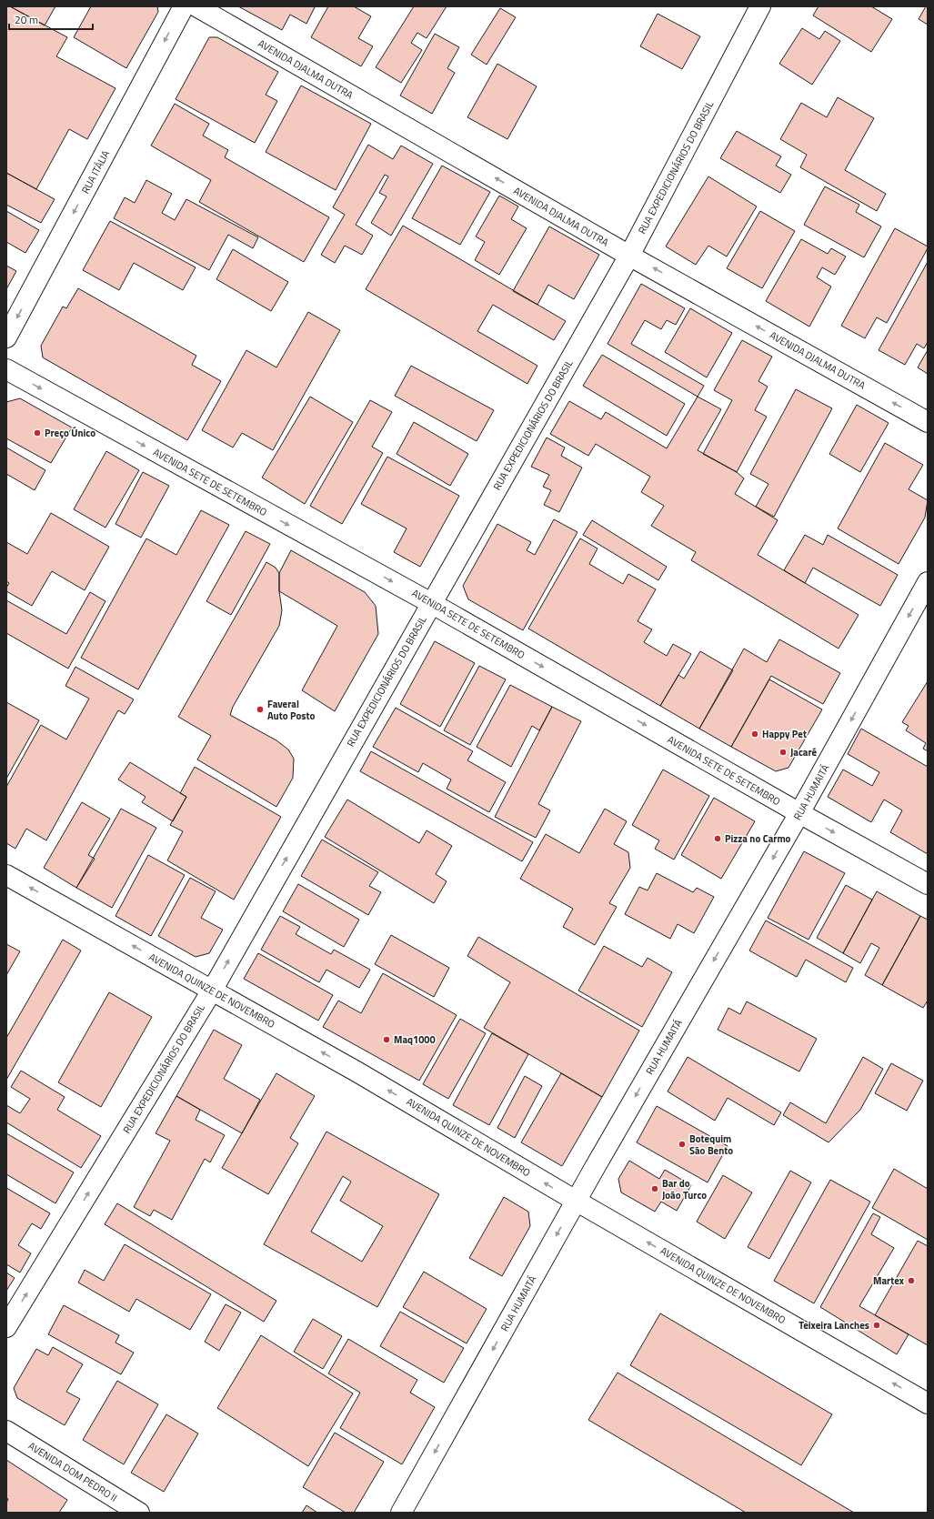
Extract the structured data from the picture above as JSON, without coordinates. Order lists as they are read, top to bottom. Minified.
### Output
{"streets":{"street":["AVENIDA DJALMA DUTRA","RUA EXPEDICIONÁRIOS DO BRASIL","RUA ITÁLIA","AVENIDA SETE DE SETEMBRO","RUA HUMAITÁ","AVENIDA QUINZE DE NOVEMBRO","AVENIDA DOM PEDRO II"]},"crossings":[["AVENIDA DJALMA DUTRA","RUA EXPEDICIONÁRIOS DO BRASIL"],["RUA EXPEDICIONÁRIOS DO BRASIL","AVENIDA SETE DE SETEMBRO"],["RUA EXPEDICIONÁRIOS DO BRASIL","AVENIDA QUINZE DE NOVEMBRO"],["AVENIDA SETE DE SETEMBRO","RUA HUMAITÁ"],["RUA HUMAITÁ","AVENIDA QUINZE DE NOVEMBRO"]],"one_way":["AVENIDA DJALMA DUTRA","RUA EXPEDICIONÁRIOS DO BRASIL","RUA ITÁLIA","AVENIDA SETE DE SETEMBRO","RUA HUMAITÁ","AVENIDA QUINZE DE NOVEMBRO"],"places":["Preço Único","Faveral Auto Posto","Happy Pet","Jacaré","Pizza no Carmo","Maq1000","Botequim São Bento","Bar do João Turco","Martex","Teixeira Lanches"],"scale_bar":"20 m"}
